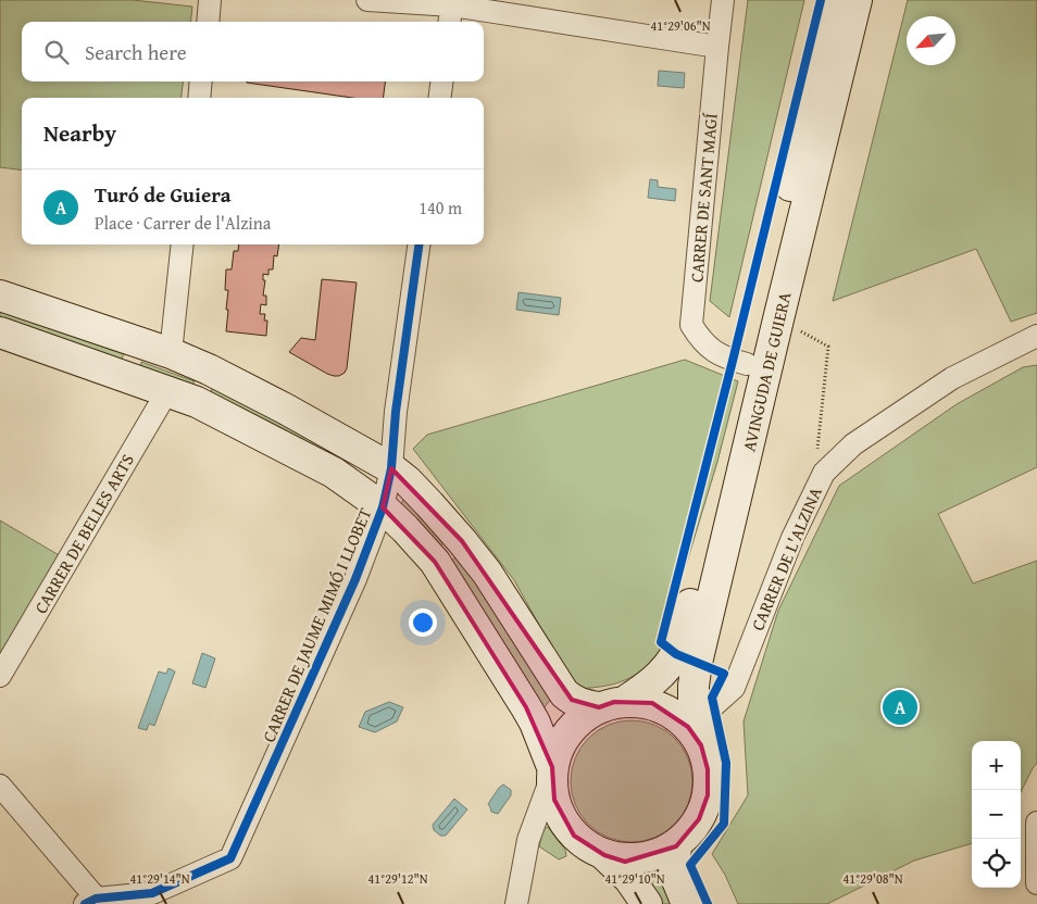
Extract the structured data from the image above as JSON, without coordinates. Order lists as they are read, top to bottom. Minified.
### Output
{"streets":{"main road":["AVINGUDA DE GUIERA"],"street":["CARRER DE SANT MAGÍ","CARRER DE BELLES ARTS","CARRER DE L'ALZINA","CARRER DE JAUME MIMÓ I LLOBET"]},"crossings":[["CARRER DE SANT MAGÍ","AVINGUDA DE GUIERA"],["AVINGUDA DE GUIERA","CARRER DE L'ALZINA"]],"north":"bottom left","page":{"search":"Search here","heading":"Nearby","list":[{"mark":"A","name":"Turó de Guiera","note":"Place · Carrer de l'Alzina","value":"140 m"}],"pins":"A","map_buttons":["+","−"]},"coordinates":["41°29'06\"N","41°29'14\"N","41°29'12\"N","41°29'10\"N","41°29'08\"N"]}
